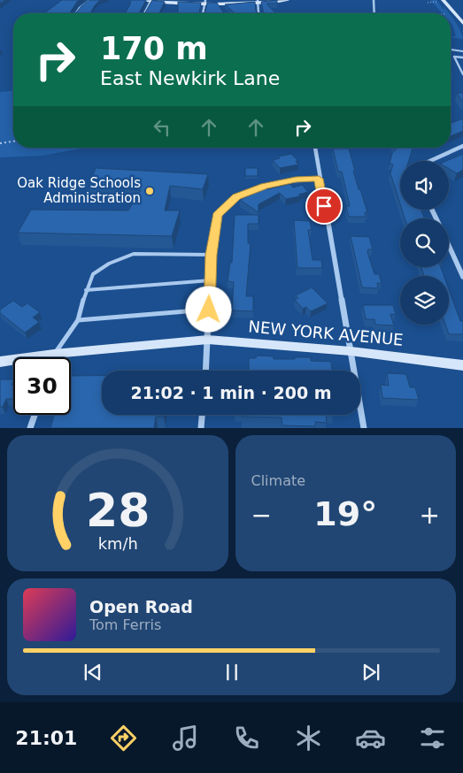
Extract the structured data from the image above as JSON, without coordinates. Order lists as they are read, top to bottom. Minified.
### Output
{"streets":{"street":["NEW YORK AVENUE"]},"places":["Oak Ridge Schools Administration"],"page":{"turn":["170 m","East Newkirk Lane"],"limit":"30","trip":"21:02 · 1 min · 200 m","tile":"Climate","heat":["−","19°","+"],"song":["Open Road","Tom Ferris"],"tabs":"21:01","gauge":["28","km/h"]}}
